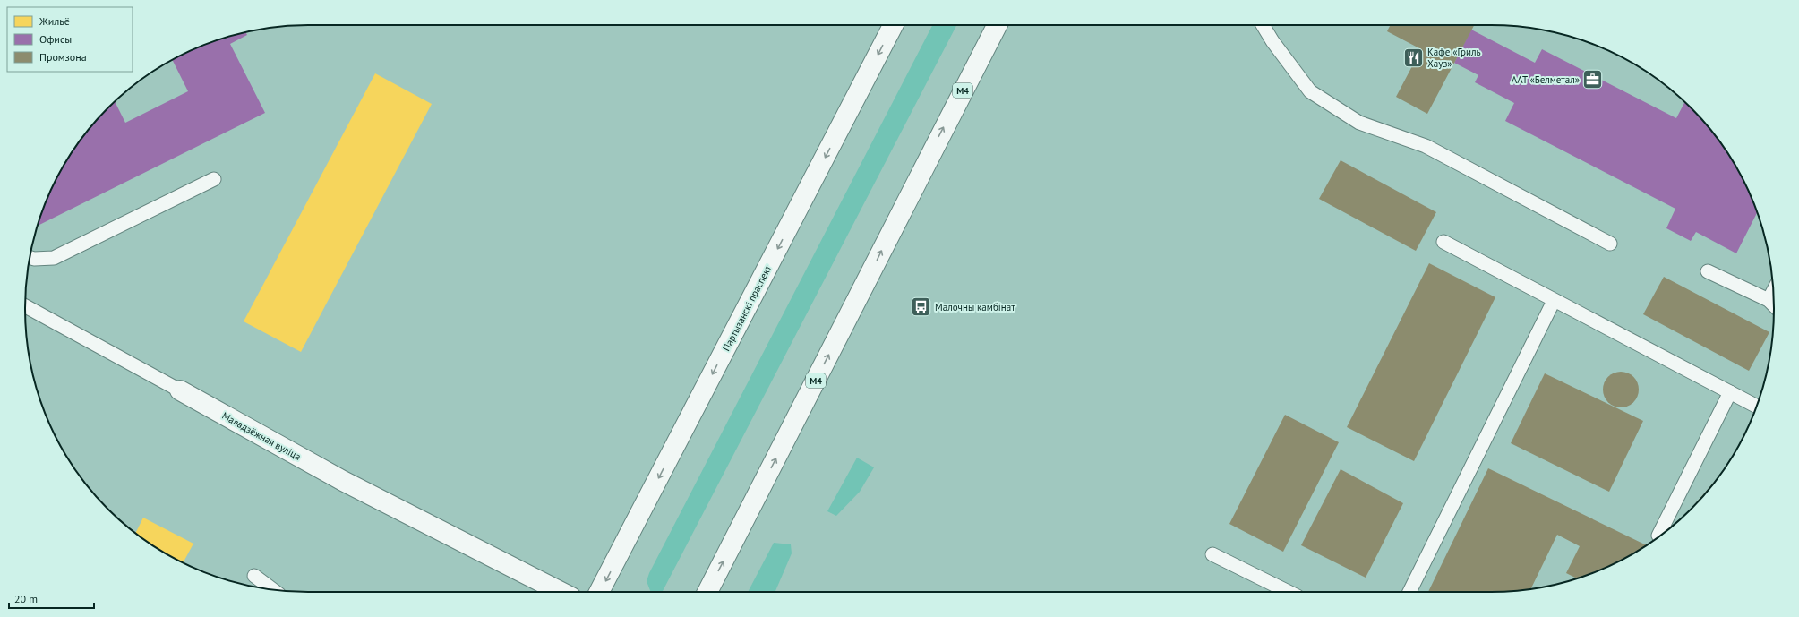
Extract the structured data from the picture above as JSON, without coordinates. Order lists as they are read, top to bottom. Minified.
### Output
{"streets":{"main road":["М4","Партызанскі праспект","Маладзёжная вуліца"]},"places":{"restaurant":["Кафе «Гриль Хауз»"],"office":["ААТ «Белметал»"],"bus stop":["Малочны камбінат"]},"legend":["Жильё","Офисы","Промзона"],"scale_bar":"20 m"}
